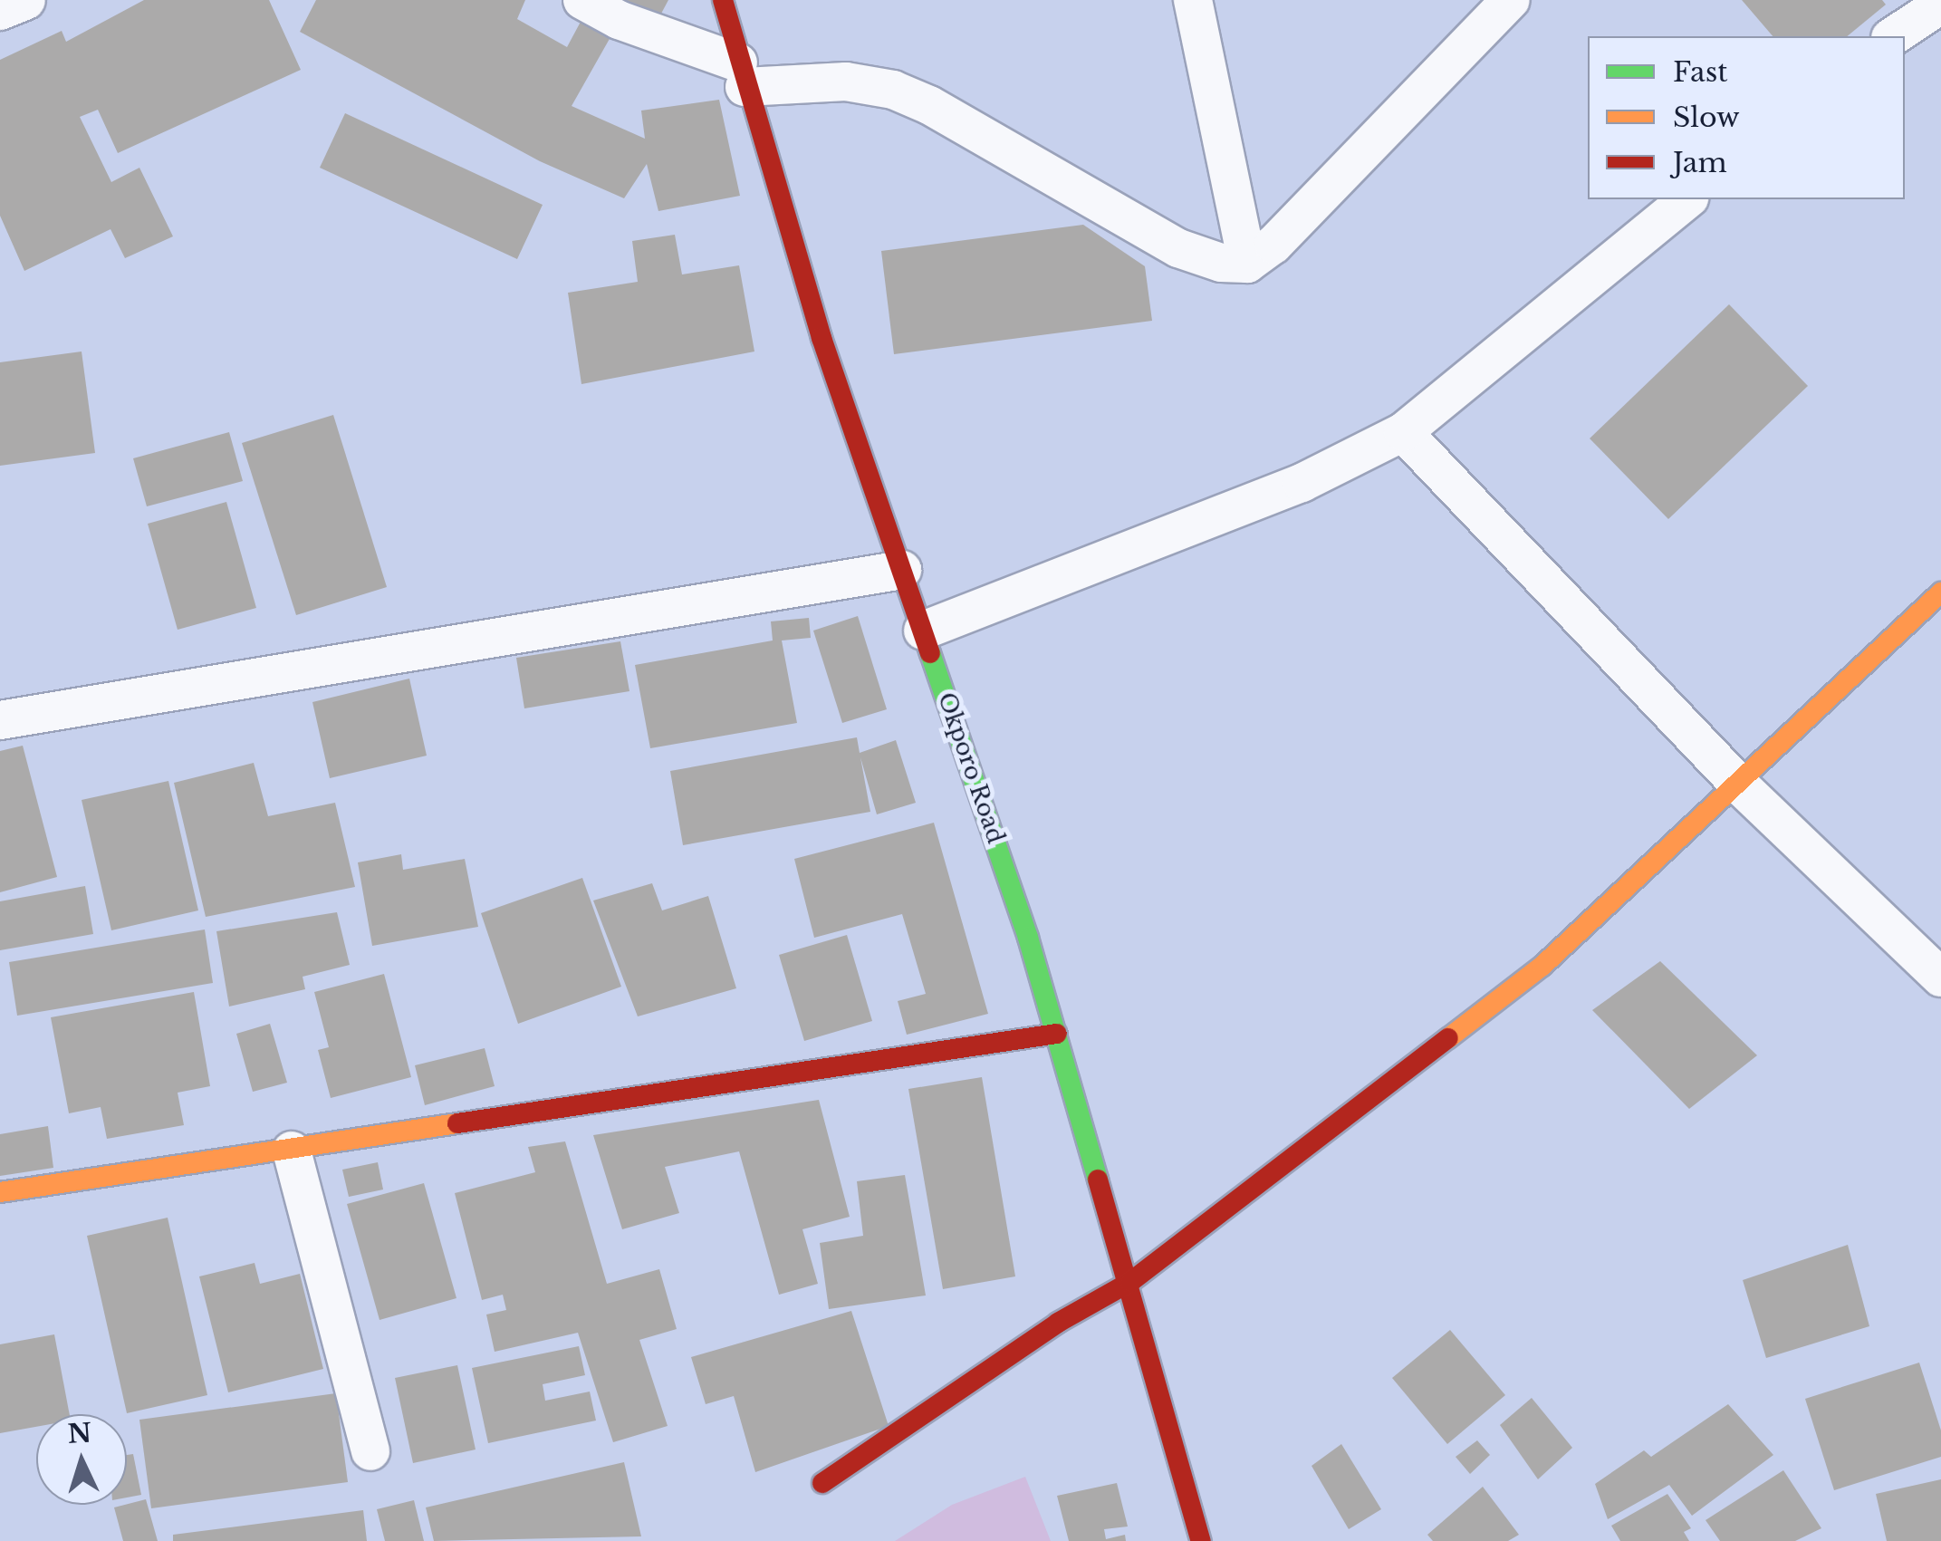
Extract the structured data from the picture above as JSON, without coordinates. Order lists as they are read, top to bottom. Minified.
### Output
{"streets":{"street":["Okporo Road"]},"legend":["Fast","Slow","Jam"],"north":"top"}
